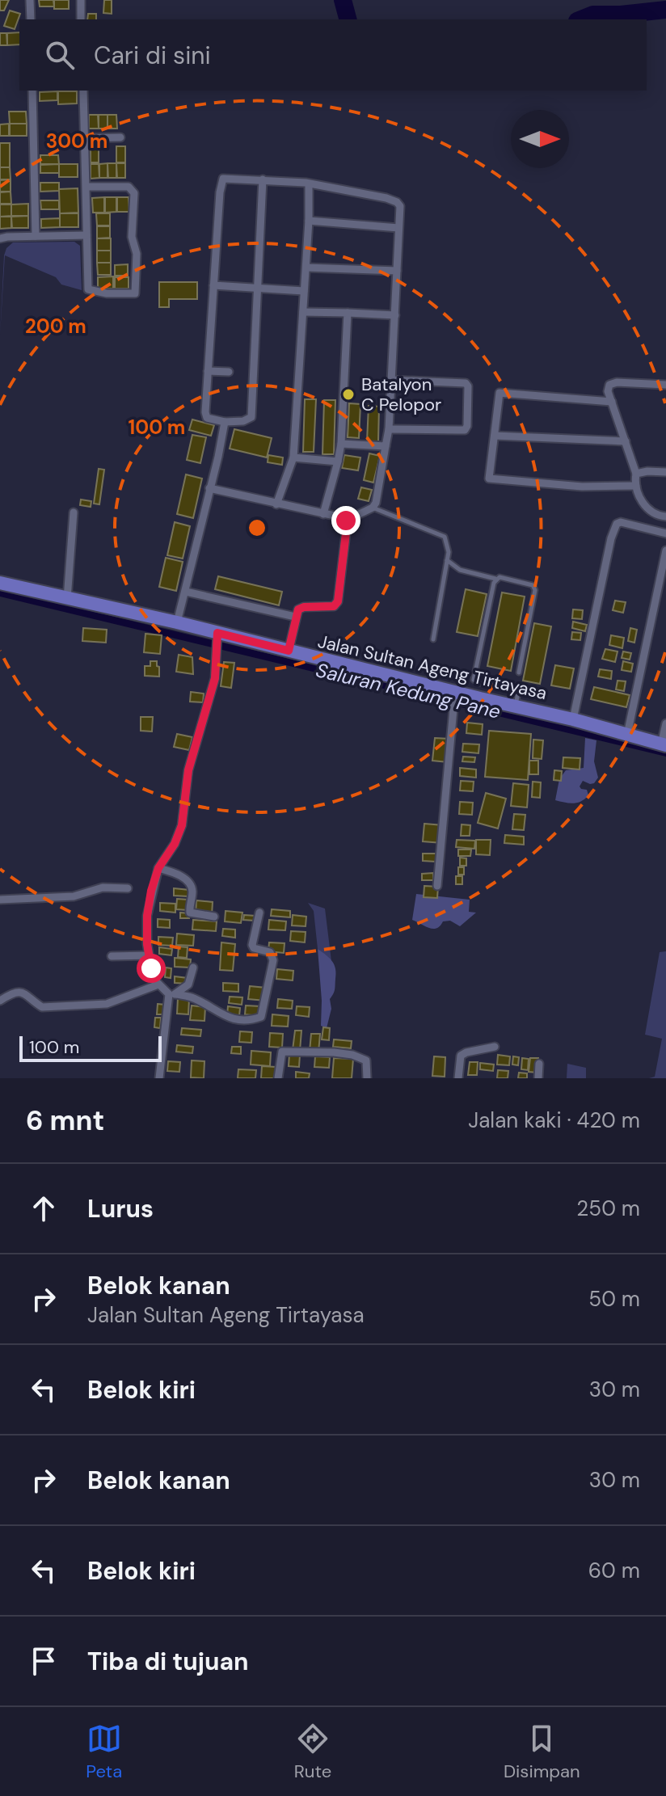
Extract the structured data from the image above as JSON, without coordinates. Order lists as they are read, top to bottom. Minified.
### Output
{"streets":{"main road":["Jalan Sultan Ageng Tirtayasa"]},"water":["Saluran Kedung Pane"],"places":["Batalyon C Pelopor"],"scale_bar":"100 m","north":"right","page":{"search":"Cari di sini","scale":"100 m","heading":["6 mnt","Jalan kaki · 420 m"],"list":[["Lurus","250 m"],["Belok kanan","Jalan Sultan Ageng Tirtayasa","50 m"],["Belok kiri","30 m"],["Belok kanan","30 m"],["Belok kiri","60 m"],"Tiba di tujuan"],"nav":["Peta","Rute","Disimpan"]},"rings":["300 m","200 m","100 m"]}
